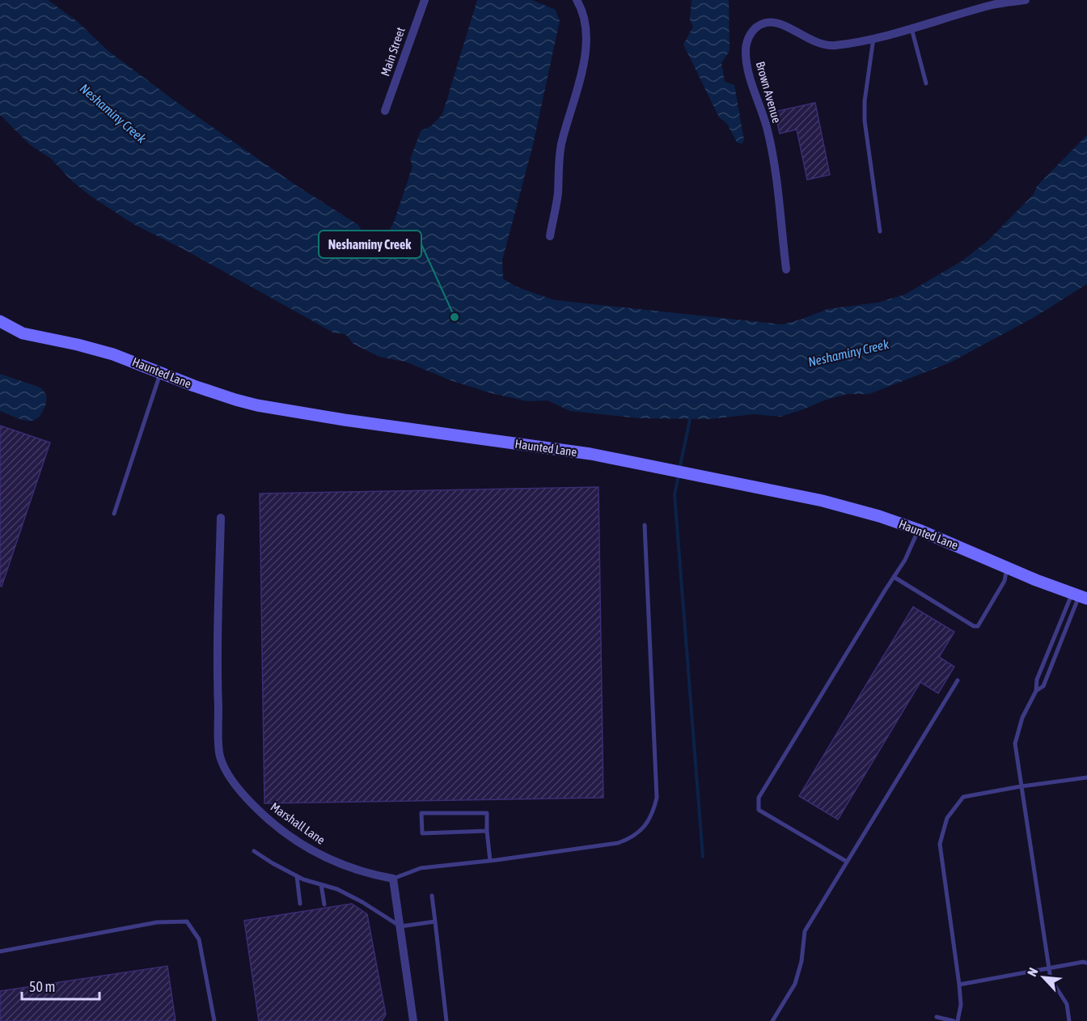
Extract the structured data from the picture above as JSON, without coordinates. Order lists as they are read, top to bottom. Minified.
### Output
{"streets":{"street":["Main Street","Brown Avenue","Haunted Lane","Marshall Lane"]},"water":["Neshaminy Creek"],"places":["Neshaminy Creek"],"scale_bar":"50 m","north":"top left"}
